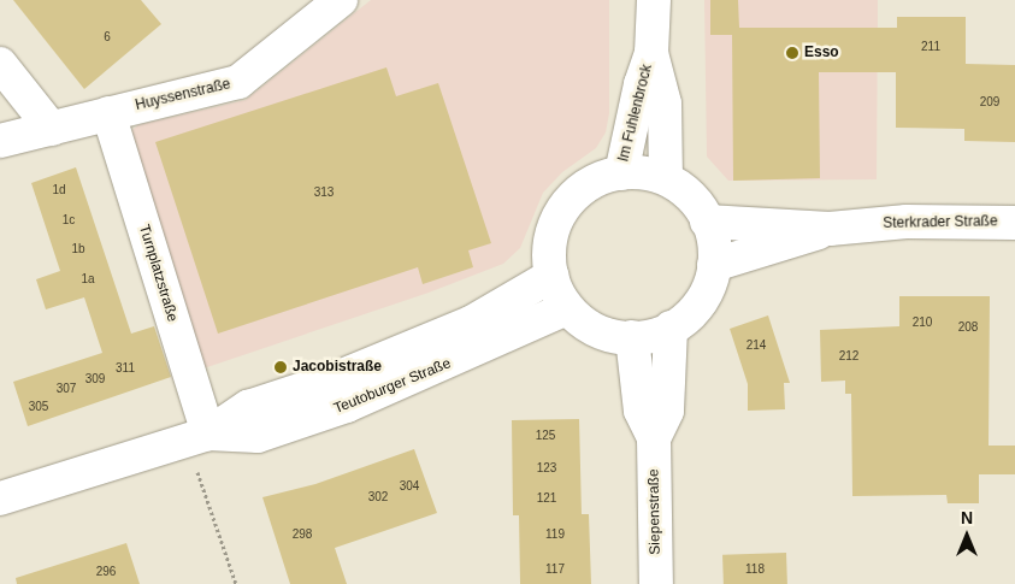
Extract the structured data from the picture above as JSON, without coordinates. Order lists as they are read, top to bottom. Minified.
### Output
{"streets":{"main road":["Huyssenstraße","Im Fuhlenbrock","Sterkrader Straße","Turnplatzstraße","Teutoburger Straße","Siepenstraße"]},"crossings":[["Huyssenstraße","Turnplatzstraße"],["Im Fuhlenbrock","Sterkrader Straße"],["Im Fuhlenbrock","Teutoburger Straße"],["Im Fuhlenbrock","Siepenstraße"],["Sterkrader Straße","Teutoburger Straße"],["Sterkrader Straße","Siepenstraße"],["Turnplatzstraße","Teutoburger Straße"],["Teutoburger Straße","Siepenstraße"]],"places":["Esso","Jacobistraße"],"house_numbers":["6","211","209","1d","313","1c","1b","1a","210","208","214","212","311","309","307","305","125","123","304","302","121","298","119","117","118","296"],"north":"top"}
